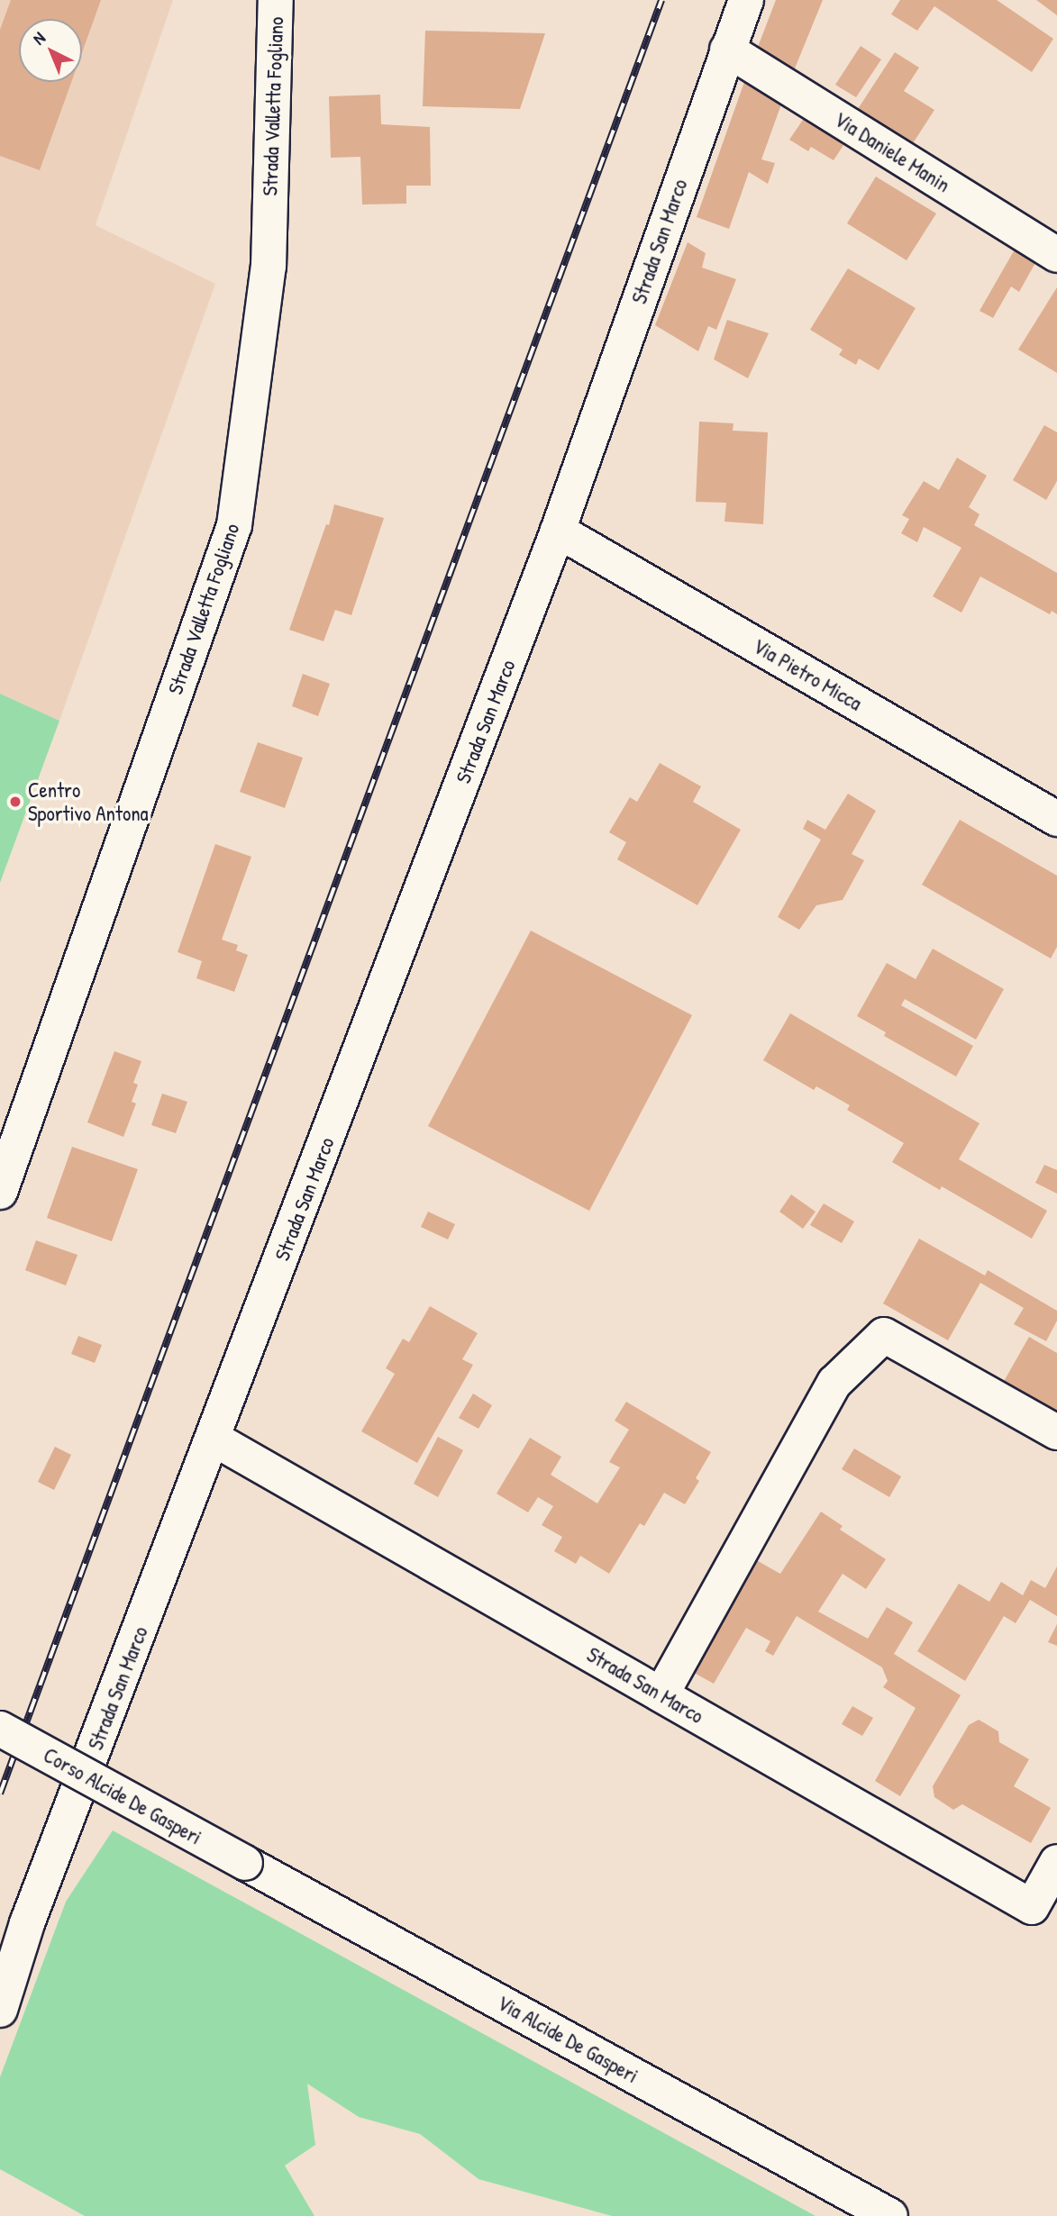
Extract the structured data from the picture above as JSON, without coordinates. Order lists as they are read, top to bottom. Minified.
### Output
{"streets":{"street":["Strada Valletta Fogliano","Via Daniele Manin","Strada San Marco","Via Pietro Micca","Corso Alcide De Gasperi","Via Alcide De Gasperi"]},"crossings":[["Via Daniele Manin","Strada San Marco"],["Strada San Marco","Via Pietro Micca"],["Corso Alcide De Gasperi","Via Alcide De Gasperi"]],"places":["Centro Sportivo Antona"],"north":"top left"}
